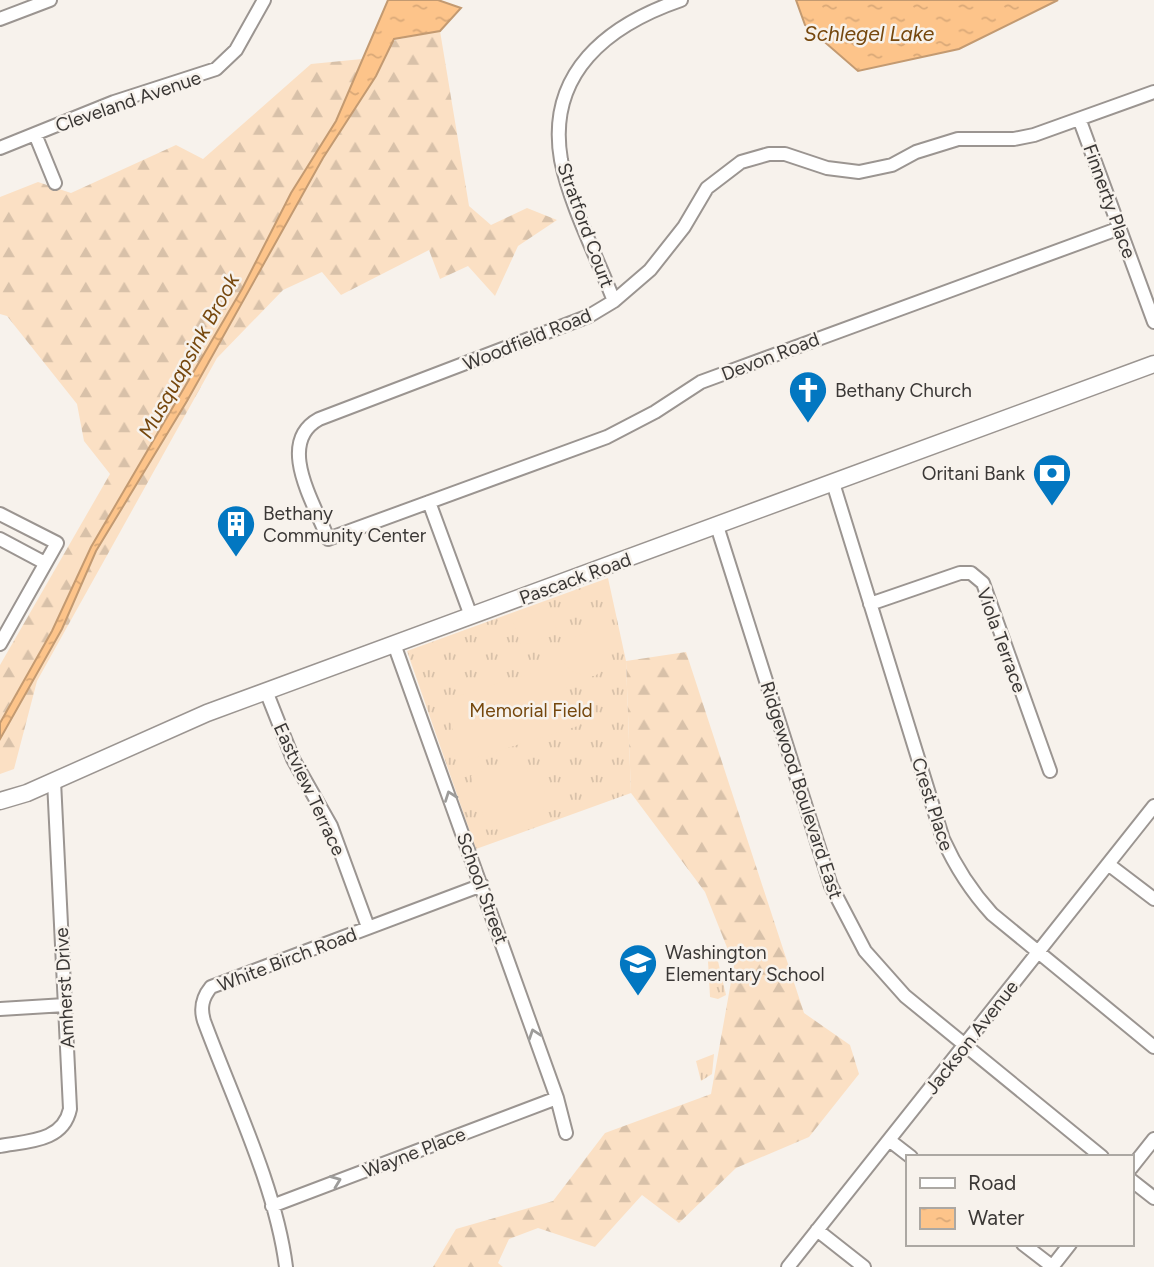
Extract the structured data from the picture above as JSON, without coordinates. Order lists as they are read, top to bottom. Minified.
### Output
{"streets":{"street":["Cleveland Avenue","Finnerty Place","Stratford Court","Woodfield Road","Devon Road","Pascack Road","Viola Terrace","Eastview Terrace","Ridgewood Boulevard East","Crest Place","School Street","White Birch Road","Amherst Drive","Jackson Avenue","Wayne Place"]},"crossings":[["Finnerty Place","Woodfield Road"],["Finnerty Place","Devon Road"],["Stratford Court","Woodfield Road"],["Woodfield Road","Devon Road"],["Pascack Road","Eastview Terrace"],["Pascack Road","Ridgewood Boulevard East"],["Pascack Road","Crest Place"],["Pascack Road","School Street"],["Pascack Road","Amherst Drive"],["Viola Terrace","Crest Place"],["Eastview Terrace","White Birch Road"],["Ridgewood Boulevard East","Jackson Avenue"],["Crest Place","Jackson Avenue"],["School Street","White Birch Road"],["School Street","Wayne Place"],["White Birch Road","Wayne Place"]],"one_way":["School Street","Wayne Place"],"water":["Schlegel Lake","Musquapsink Brook"],"parks":["Memorial Field"],"places":{"church":["Bethany Church"],"bank":["Oritani Bank"],"building":["Bethany Community Center"],"school or university":["Washington Elementary School"]},"legend":["Road","Water"]}
